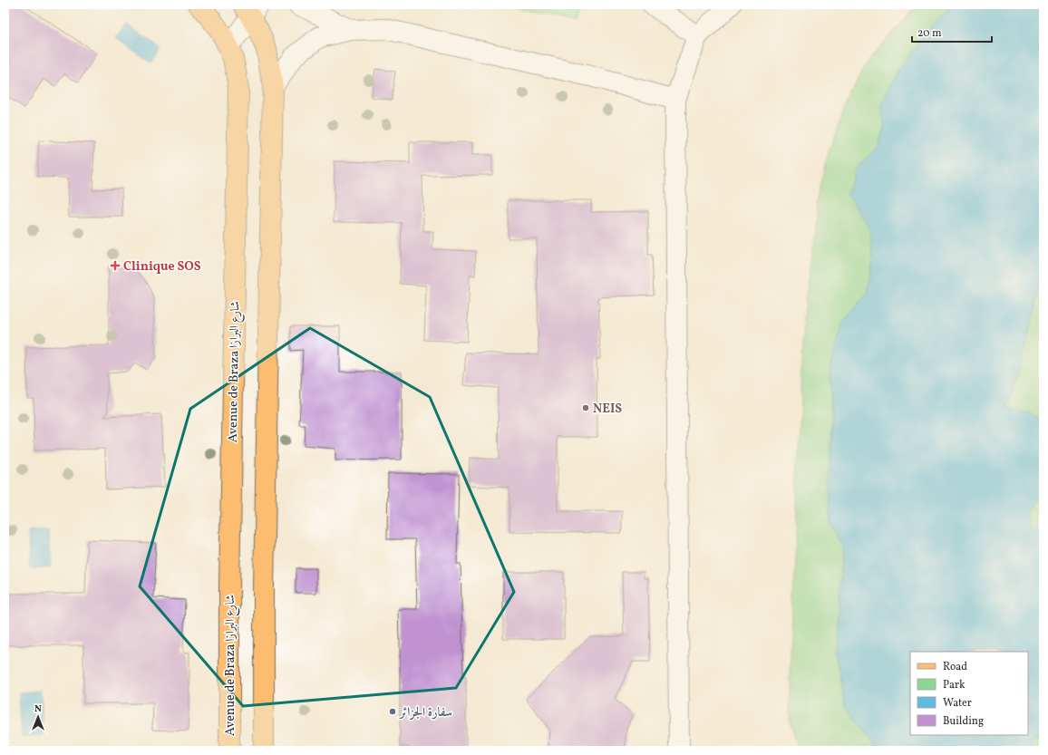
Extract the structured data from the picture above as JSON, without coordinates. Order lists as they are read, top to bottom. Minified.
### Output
{"streets":{"main road":["Avenue de Braza شارع البرازا"]},"places":{"health":["Clinique SOS"],"other":["NEIS","سفارة الجزائر"]},"legend":["Road","Park","Water","Building"],"scale_bar":"20 m","north":"top"}
